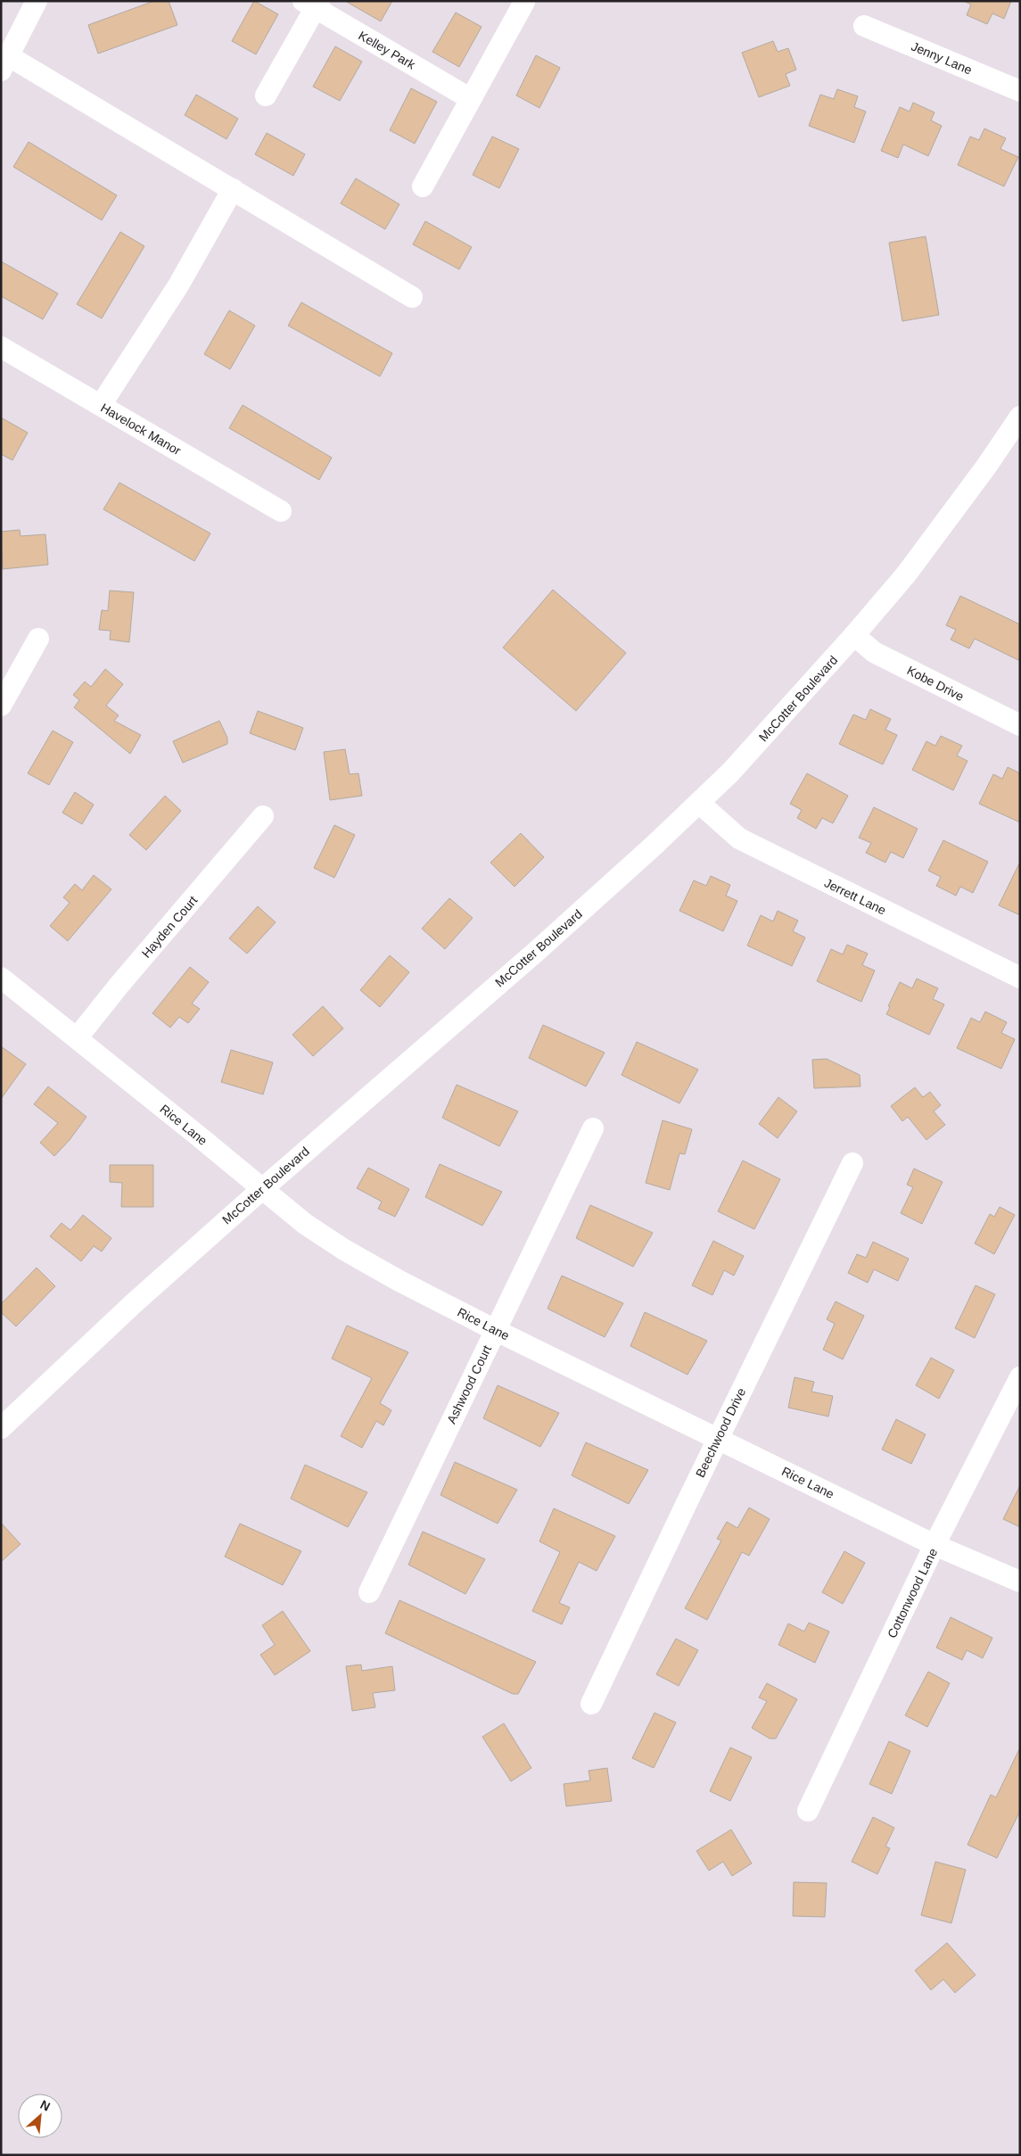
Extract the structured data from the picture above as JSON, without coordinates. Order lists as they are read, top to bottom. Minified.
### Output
{"streets":{"street":["Kelley Park","Jenny Lane","Havelock Manor","Kobe Drive","McCotter Boulevard","Jerrett Lane","Hayden Court","Rice Lane","Ashwood Court","Beechwood Drive","Cottonwood Lane"]},"crossings":[["Kobe Drive","McCotter Boulevard"],["McCotter Boulevard","Jerrett Lane"],["McCotter Boulevard","Rice Lane"],["Hayden Court","Rice Lane"],["Rice Lane","Ashwood Court"],["Rice Lane","Beechwood Drive"],["Rice Lane","Cottonwood Lane"]],"north":"top right"}
